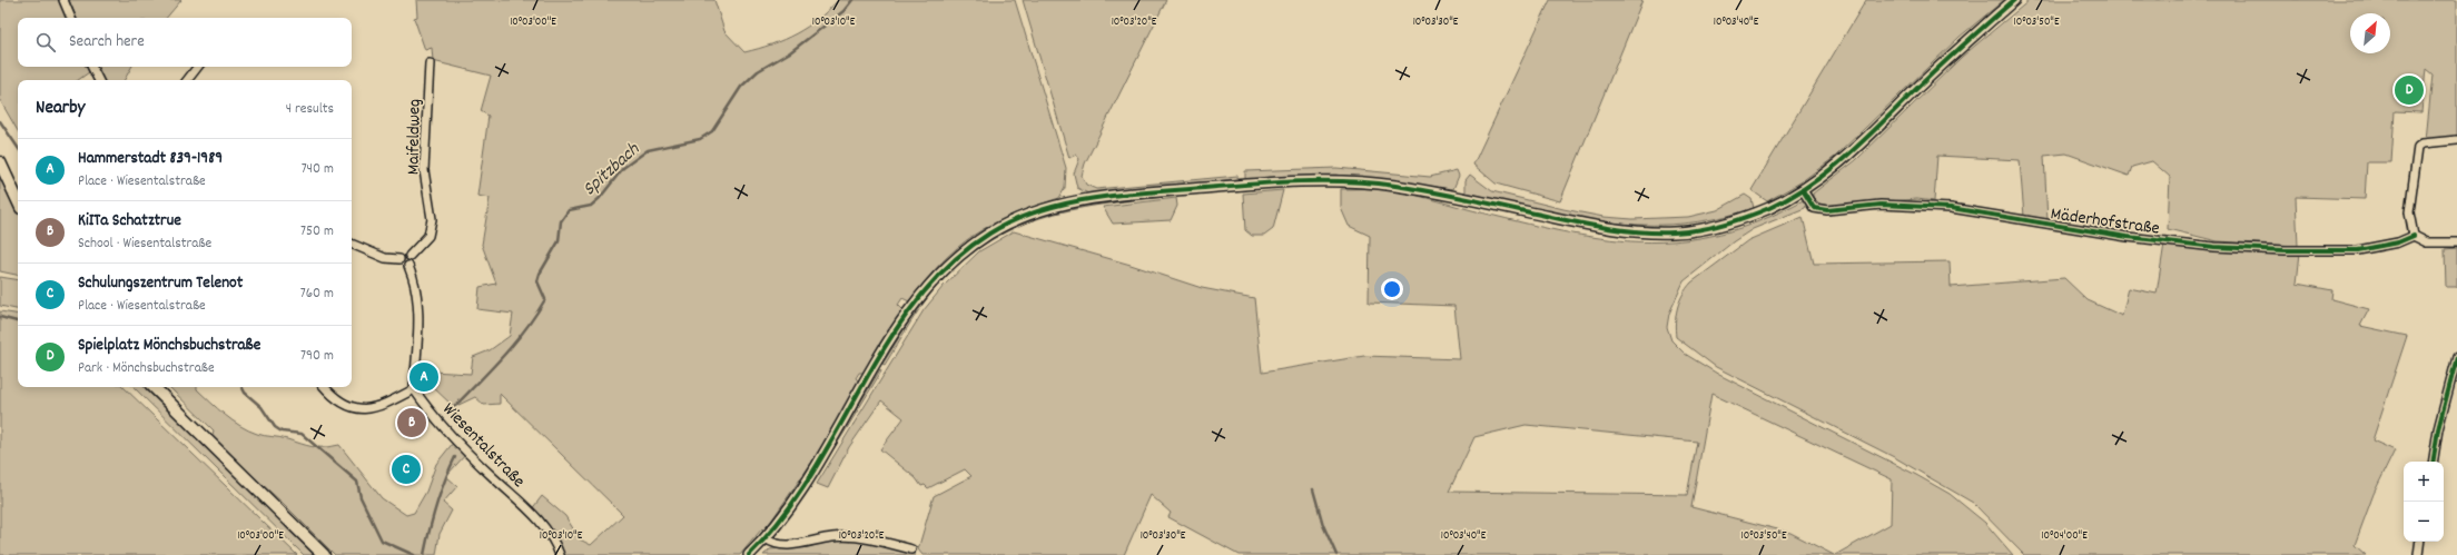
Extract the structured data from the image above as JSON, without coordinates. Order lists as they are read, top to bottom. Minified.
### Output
{"streets":{"street":["Maifeldweg","Mäderhofstraße","Wiesentalstraße"]},"water":["Spitzbach"],"north":"top right","page":{"search":"Search here","pins":["D","A","B","C"],"heading":["Nearby","4 results"],"list":[{"mark":"A","name":"Hammerstadt 839-1989","note":"Place · Wiesentalstraße","value":"740 m"},{"mark":"B","name":"KiITa Schatztrue","note":"School · Wiesentalstraße","value":"750 m"},{"mark":"C","name":"Schulungszentrum Telenot","note":"Place · Wiesentalstraße","value":"760 m"},{"mark":"D","name":"Spielplatz Mönchsbuchstraße","note":"Park · Mönchsbuchstraße","value":"790 m"}],"map_buttons":["+","−"]},"coordinates":["10°03'00\"E","10°03'10\"E","10°03'20\"E","10°03'30\"E","10°03'40\"E","10°03'50\"E","10°04'00\"E"]}
